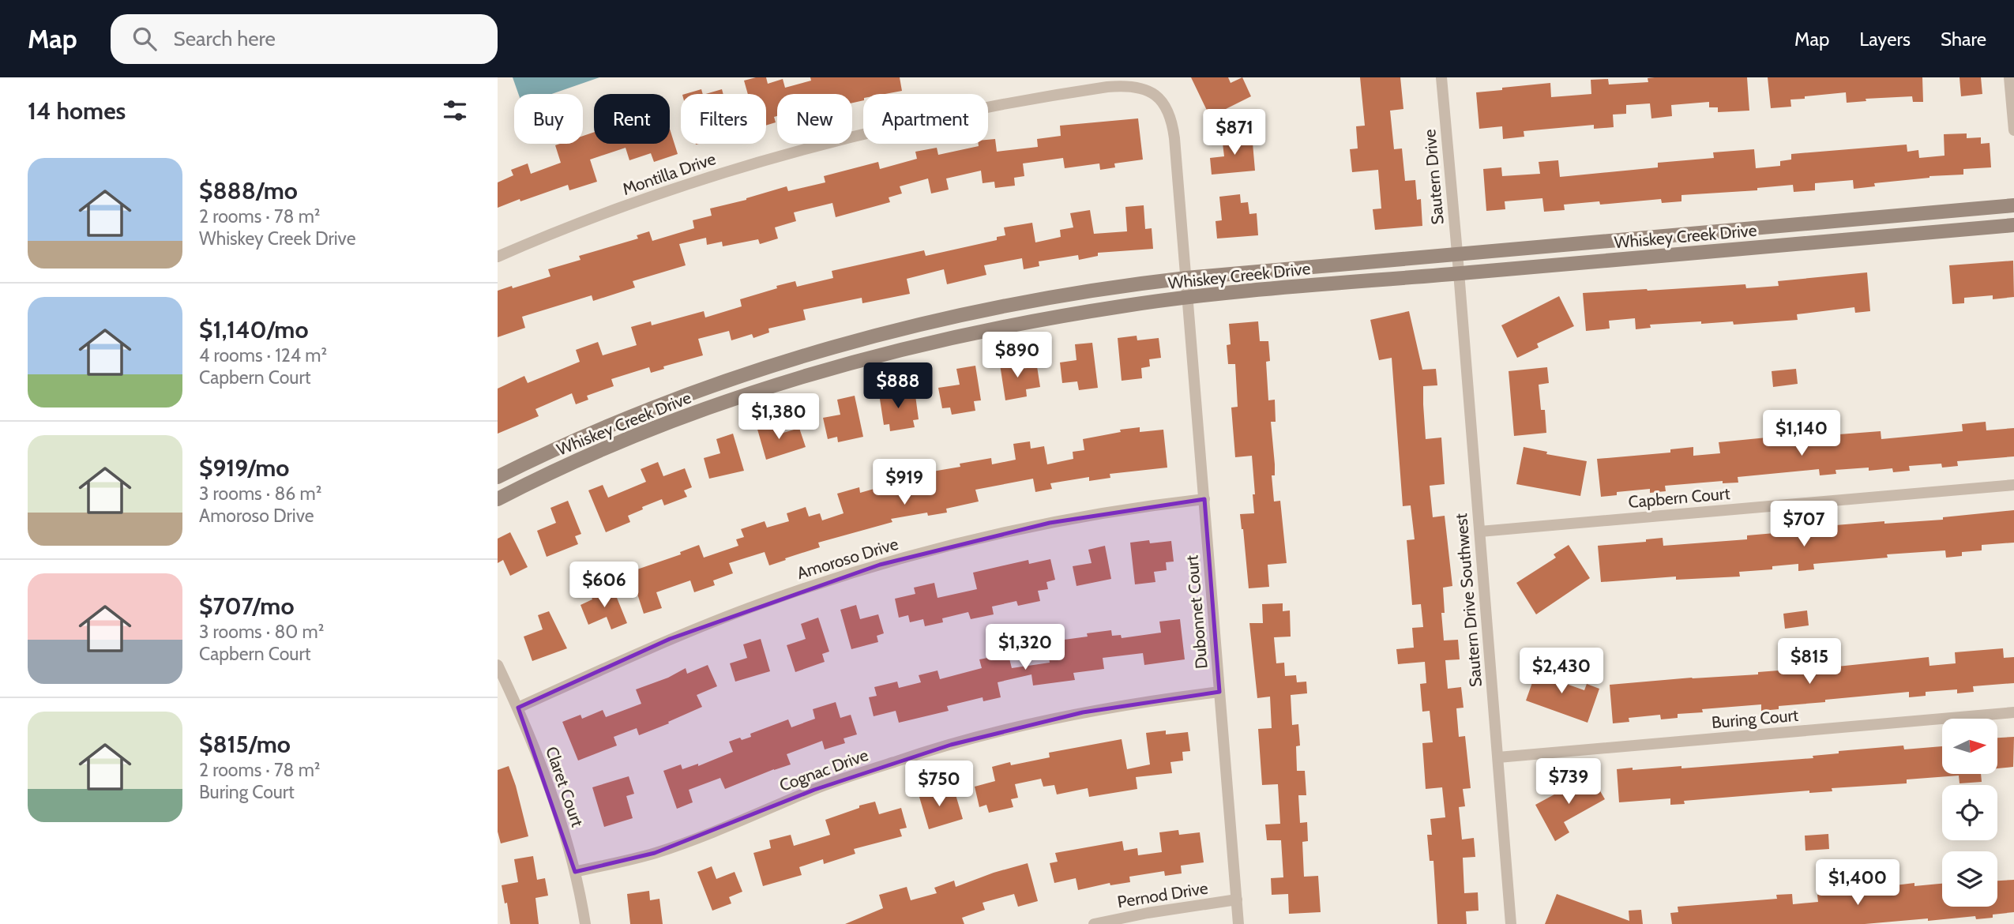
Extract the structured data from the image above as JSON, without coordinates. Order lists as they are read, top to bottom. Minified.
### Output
{"streets":{"street":["Montilla Drive","Sautern Drive","Whiskey Creek Drive","Capbern Court","Amoroso Drive","Sautern Drive Southwest","Dubonnet Court","Buring Court","Cognac Drive","Claret Court","Pernod Drive"]},"crossings":[["Montilla Drive","Dubonnet Court"],["Sautern Drive","Whiskey Creek Drive"],["Sautern Drive","Sautern Drive Southwest"],["Whiskey Creek Drive","Sautern Drive Southwest"],["Whiskey Creek Drive","Dubonnet Court"],["Capbern Court","Sautern Drive Southwest"],["Amoroso Drive","Dubonnet Court"],["Amoroso Drive","Claret Court"],["Sautern Drive Southwest","Buring Court"],["Dubonnet Court","Cognac Drive"],["Dubonnet Court","Pernod Drive"],["Cognac Drive","Claret Court"]],"north":"right","page":{"header":"Map","search":"Search here","nav":["Map","Layers","Share"],"heading":"14 homes","chip":["Buy","Rent","Filters","New","Apartment"],"price":["$871","$890","$888","$1,380","$1,140","$919","$707","$606","$1,320","$815","$2,430","$739","$750","$1,400"],"list":[{"name":"$888/mo","note":"2 rooms · 78 m² · Whiskey Creek Drive"},{"name":"$1,140/mo","note":"4 rooms · 124 m² · Capbern Court"},{"name":"$919/mo","note":"3 rooms · 86 m² · Amoroso Drive"},{"name":"$707/mo","note":"3 rooms · 80 m² · Capbern Court"},{"name":"$815/mo","note":"2 rooms · 78 m² · Buring Court"}]}}
